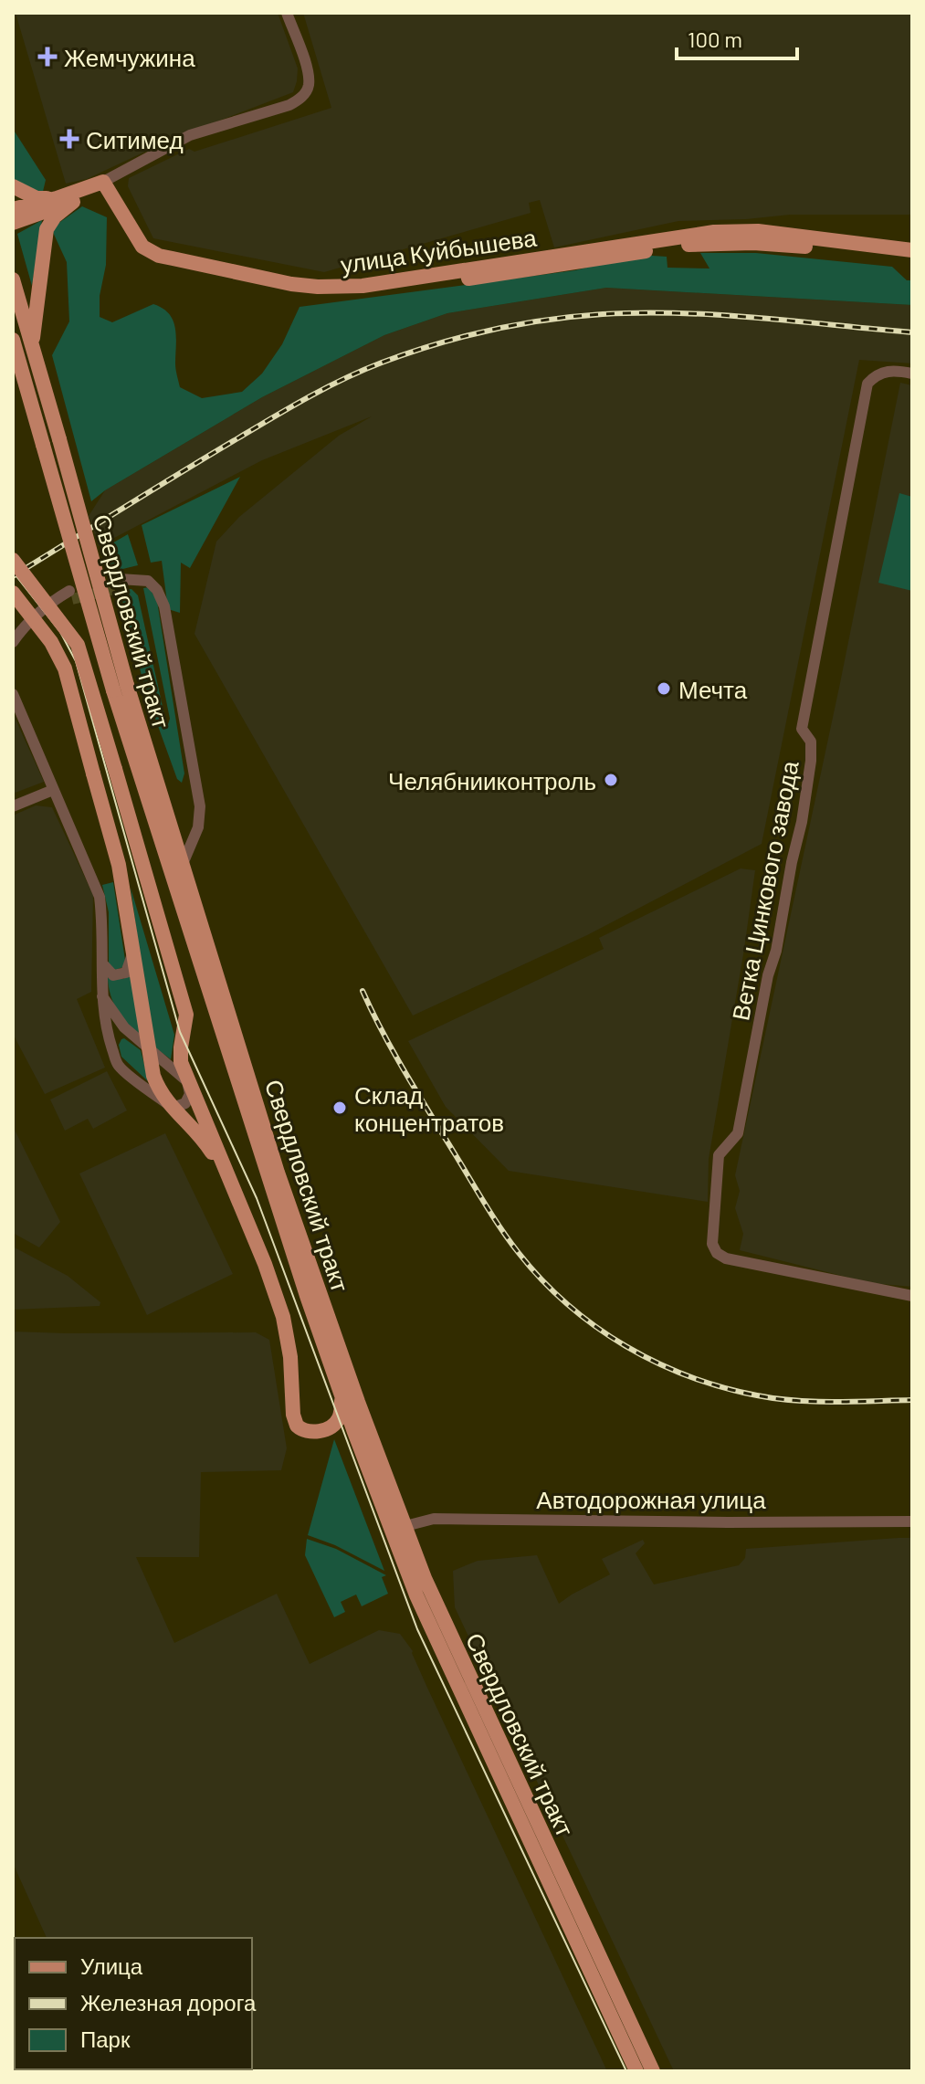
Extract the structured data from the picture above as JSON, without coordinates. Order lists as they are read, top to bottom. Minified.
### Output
{"streets":{"main road":["улица Куйбышева","Свердловский тракт"],"street":["Ветка Цинкового завода","Автодорожная улица"]},"crossings":[["Свердловский тракт","Автодорожная улица"]],"places":{"health":["Жемчужина","Ситимед"],"other":["Мечта","Челябнииконтроль","Склад концентратов"]},"legend":["Улица","Железная дорога","Парк"],"scale_bar":"100 m"}
